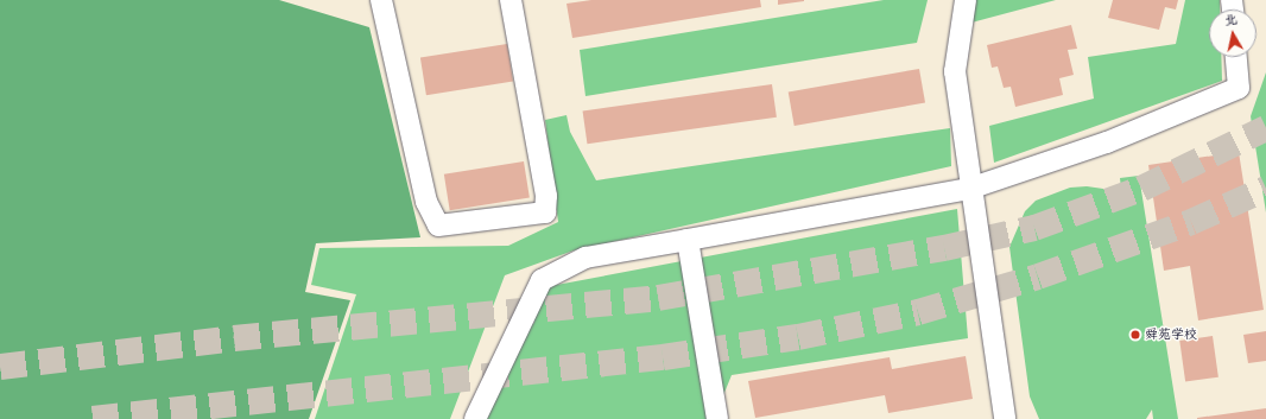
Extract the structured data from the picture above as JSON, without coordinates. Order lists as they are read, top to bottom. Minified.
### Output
{"places":["舜苑学校"],"north":"top"}
